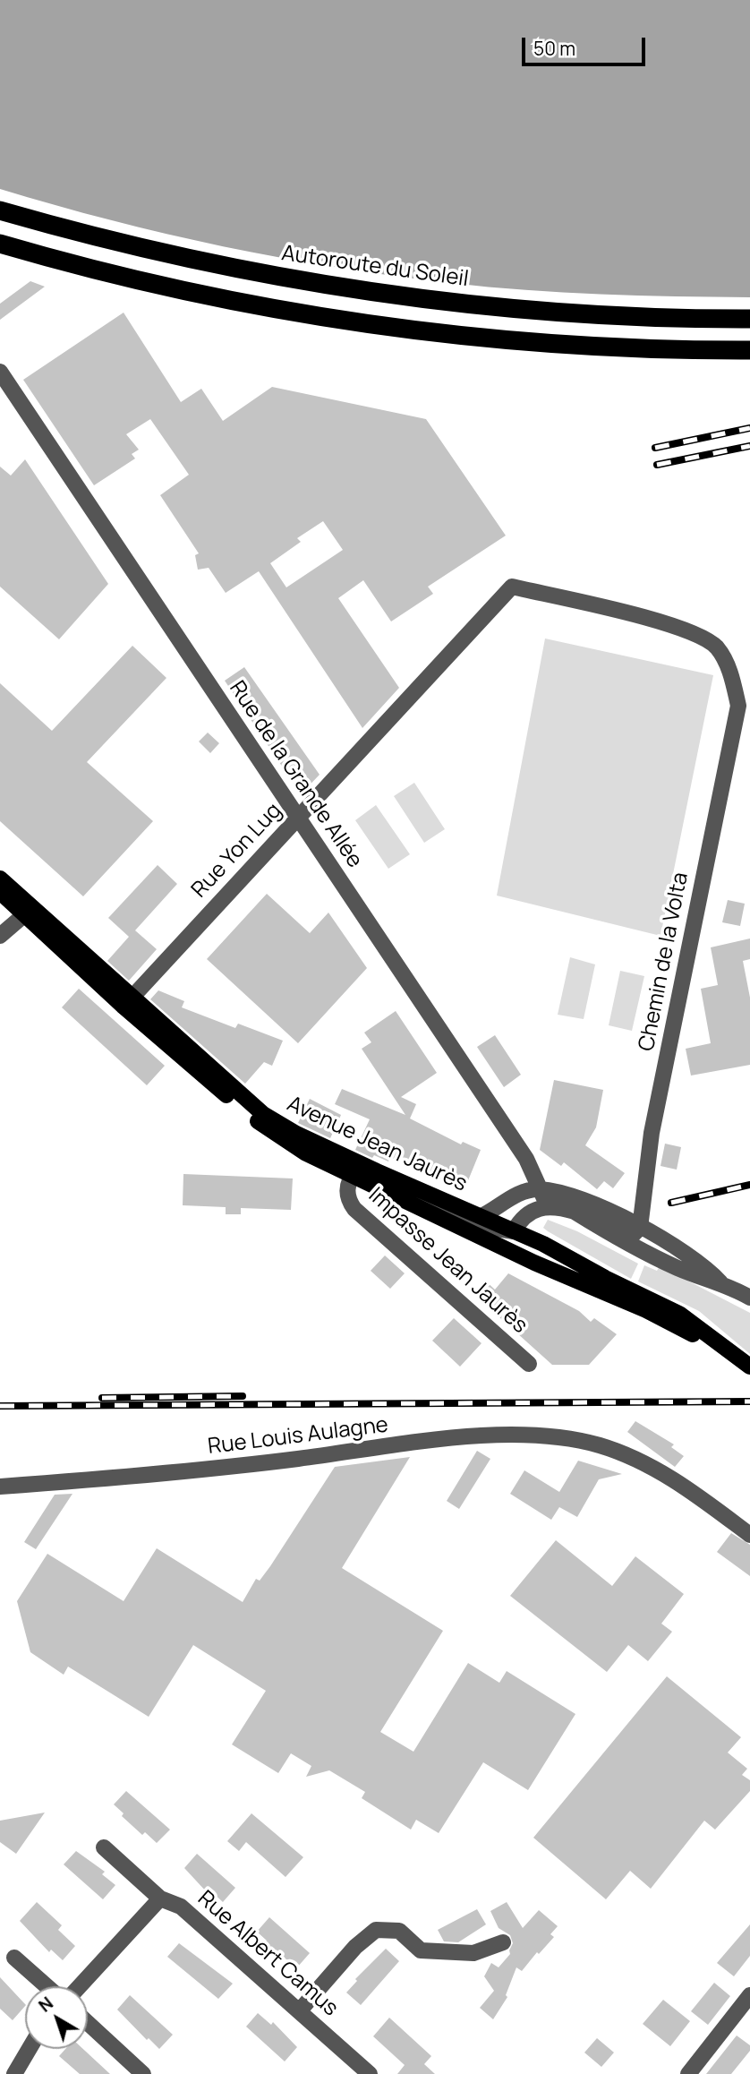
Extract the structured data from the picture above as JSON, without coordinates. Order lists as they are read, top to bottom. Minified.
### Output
{"streets":{"highway":["Autoroute du Soleil"],"main road":["Avenue Jean Jaurès"],"street":["Rue de la Grande Allée","Rue Yon Lug","Chemin de la Volta","Impasse Jean Jaurès","Rue Louis Aulagne","Rue Albert Camus"]},"crossings":[["Rue de la Grande Allée","Rue Yon Lug"],["Rue Yon Lug","Chemin de la Volta"],["Rue Yon Lug","Avenue Jean Jaurès"],["Avenue Jean Jaurès","Impasse Jean Jaurès"]],"scale_bar":"50 m","north":"top left"}
